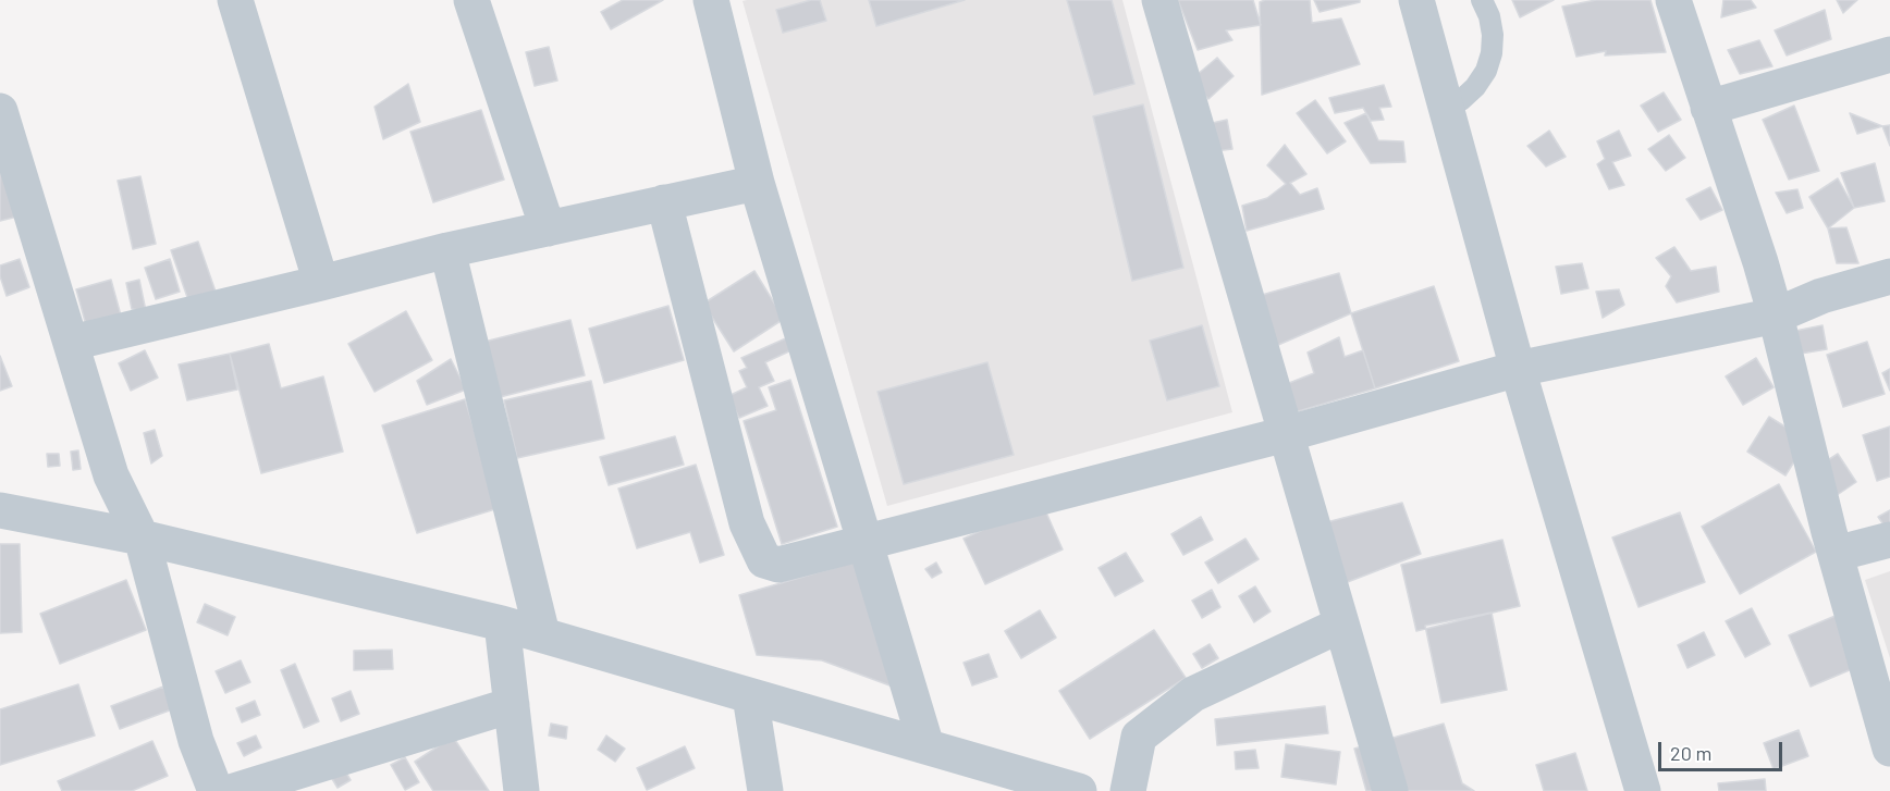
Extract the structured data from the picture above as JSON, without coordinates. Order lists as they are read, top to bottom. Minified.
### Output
{"scale_bar":"20 m"}
